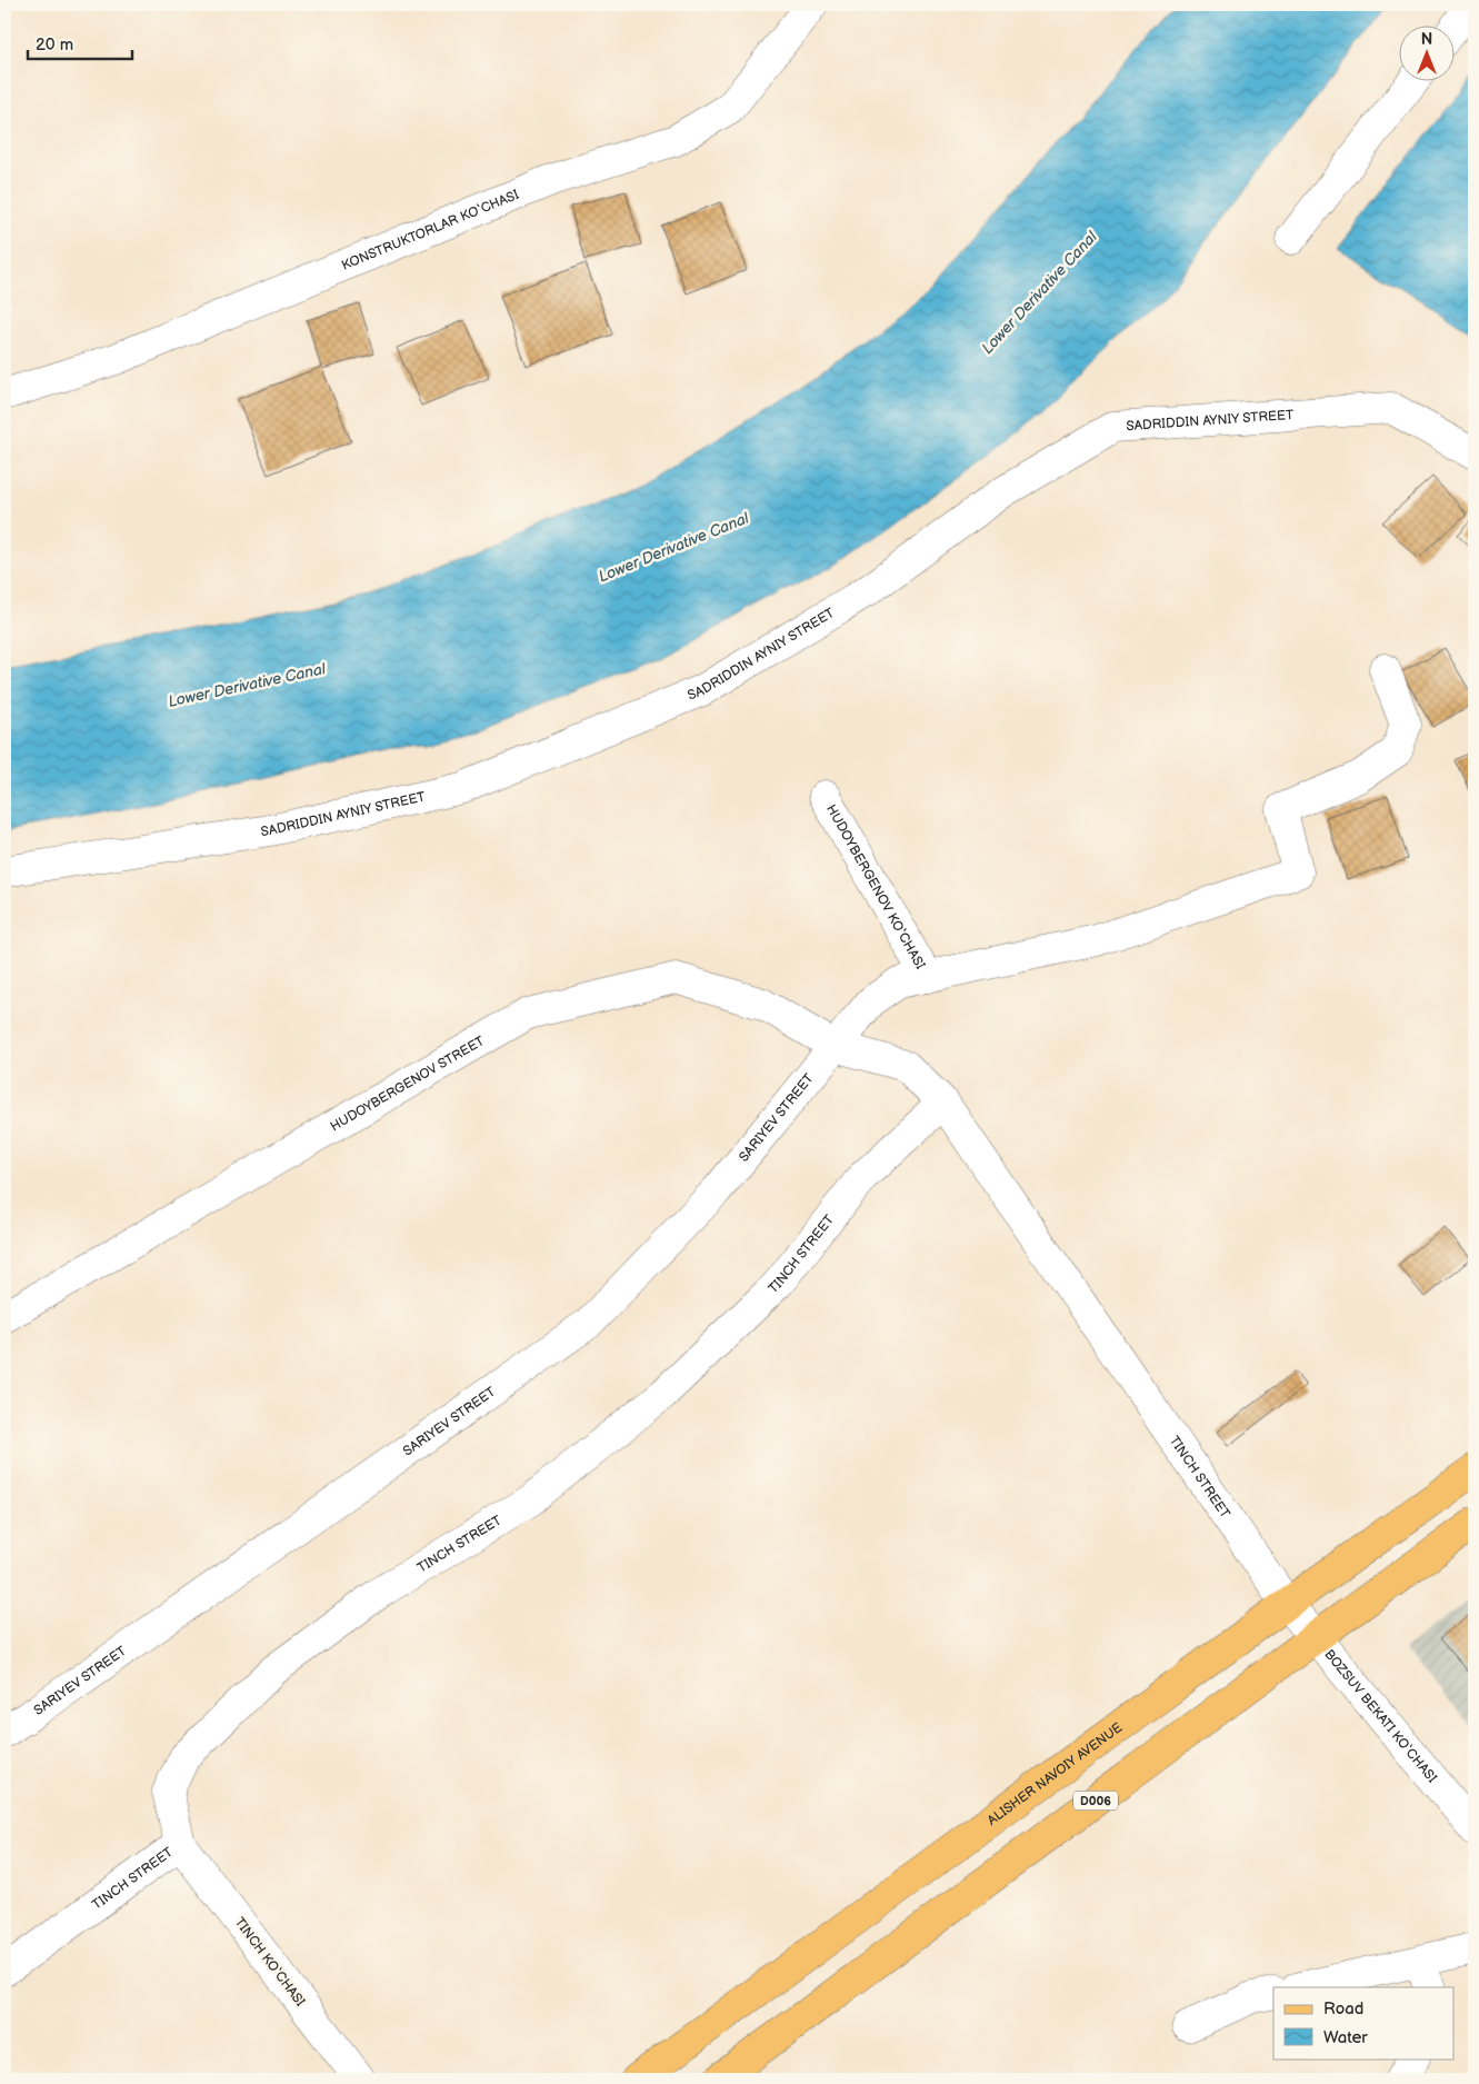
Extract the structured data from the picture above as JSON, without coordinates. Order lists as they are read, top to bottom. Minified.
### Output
{"streets":{"main road":["ALISHER NAVOIY AVENUE","D006"],"street":["KONSTRUKTORLAR KO‘CHASI","SADRIDDIN AYNIY STREET","HUDOYBERGENOV KO‘CHASI","HUDOYBERGENOV STREET","SARIYEV STREET","TINCH STREET","BOZSUV BEKATI KO‘CHASI","TINCH KO‘CHASI"]},"crossings":[["HUDOYBERGENOV KO‘CHASI","SARIYEV STREET"],["HUDOYBERGENOV STREET","SARIYEV STREET"],["HUDOYBERGENOV STREET","TINCH STREET"],["SARIYEV STREET","TINCH STREET"],["TINCH STREET","BOZSUV BEKATI KO‘CHASI"],["TINCH STREET","ALISHER NAVOIY AVENUE"],["TINCH STREET","TINCH KO‘CHASI"],["BOZSUV BEKATI KO‘CHASI","ALISHER NAVOIY AVENUE"],["BOZSUV BEKATI KO‘CHASI","D006"]],"water":["Lower Derivative Canal"],"legend":["Road","Water"],"scale_bar":"20 m","north":"top"}
